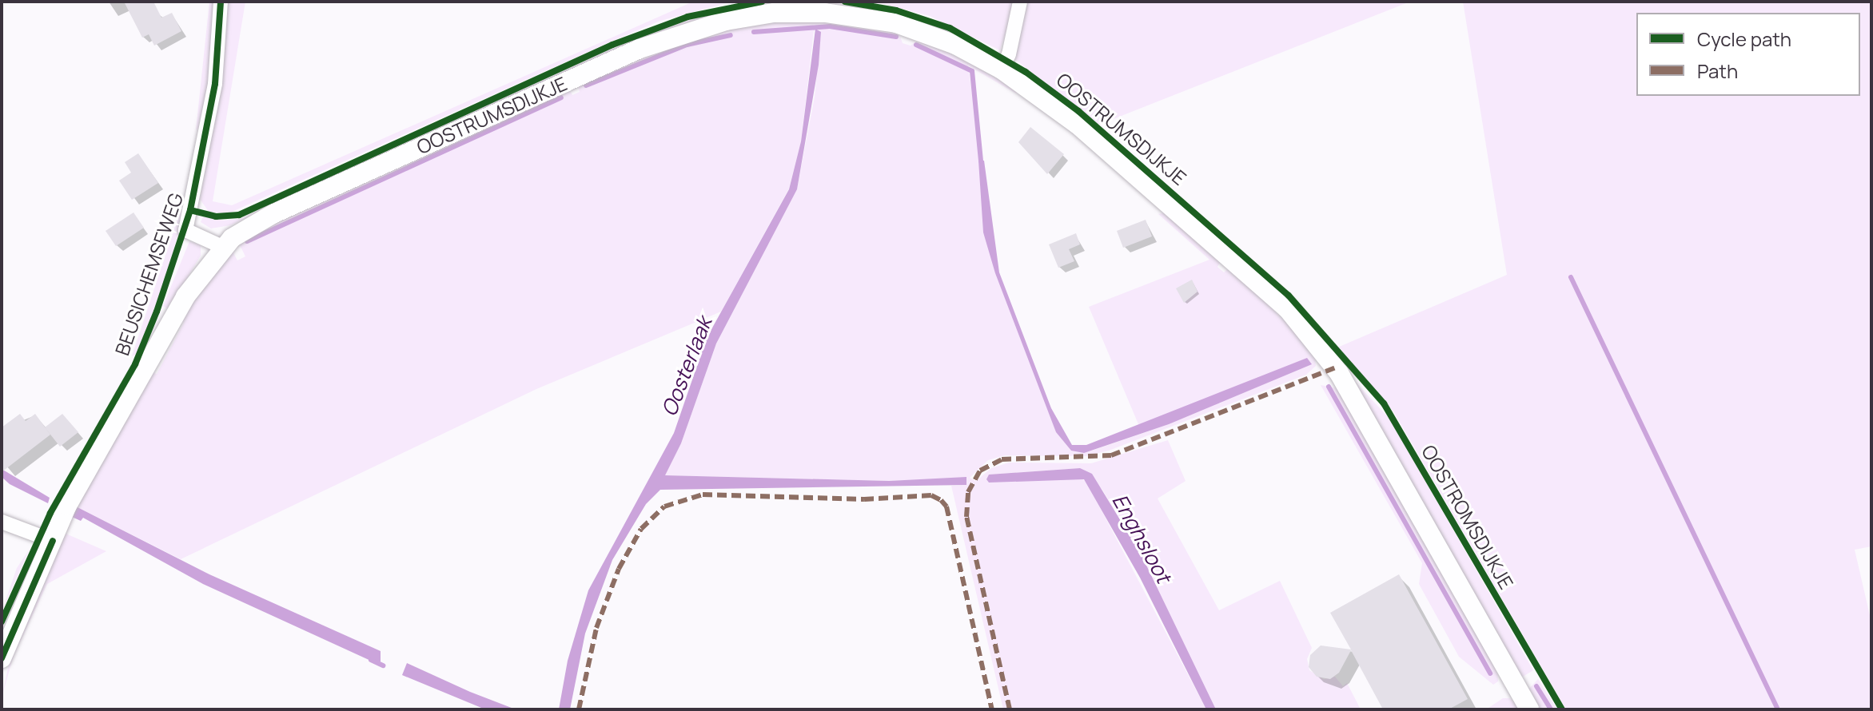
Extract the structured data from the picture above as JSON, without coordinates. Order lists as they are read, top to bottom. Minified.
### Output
{"streets":{"street":["OOSTRUMSDIJKJE","BEUSICHEMSEWEG"],"cycle path":["OOSTROMSDIJKJE"]},"crossings":[["OOSTRUMSDIJKJE","BEUSICHEMSEWEG"]],"water":["Oosterlaak","Enghsloot"],"legend":["Cycle path","Path"]}
